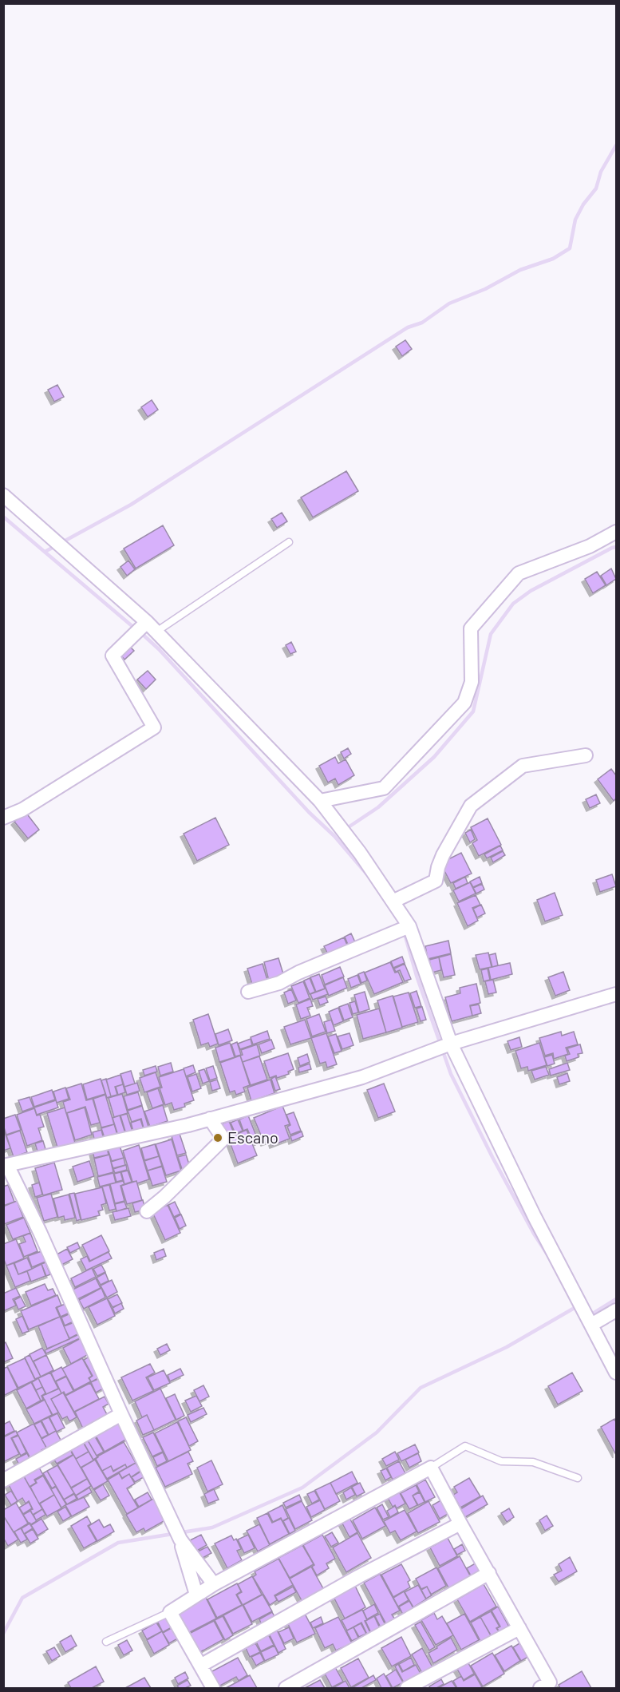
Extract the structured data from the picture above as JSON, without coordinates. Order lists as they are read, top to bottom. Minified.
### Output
{"places":["Escano"]}
